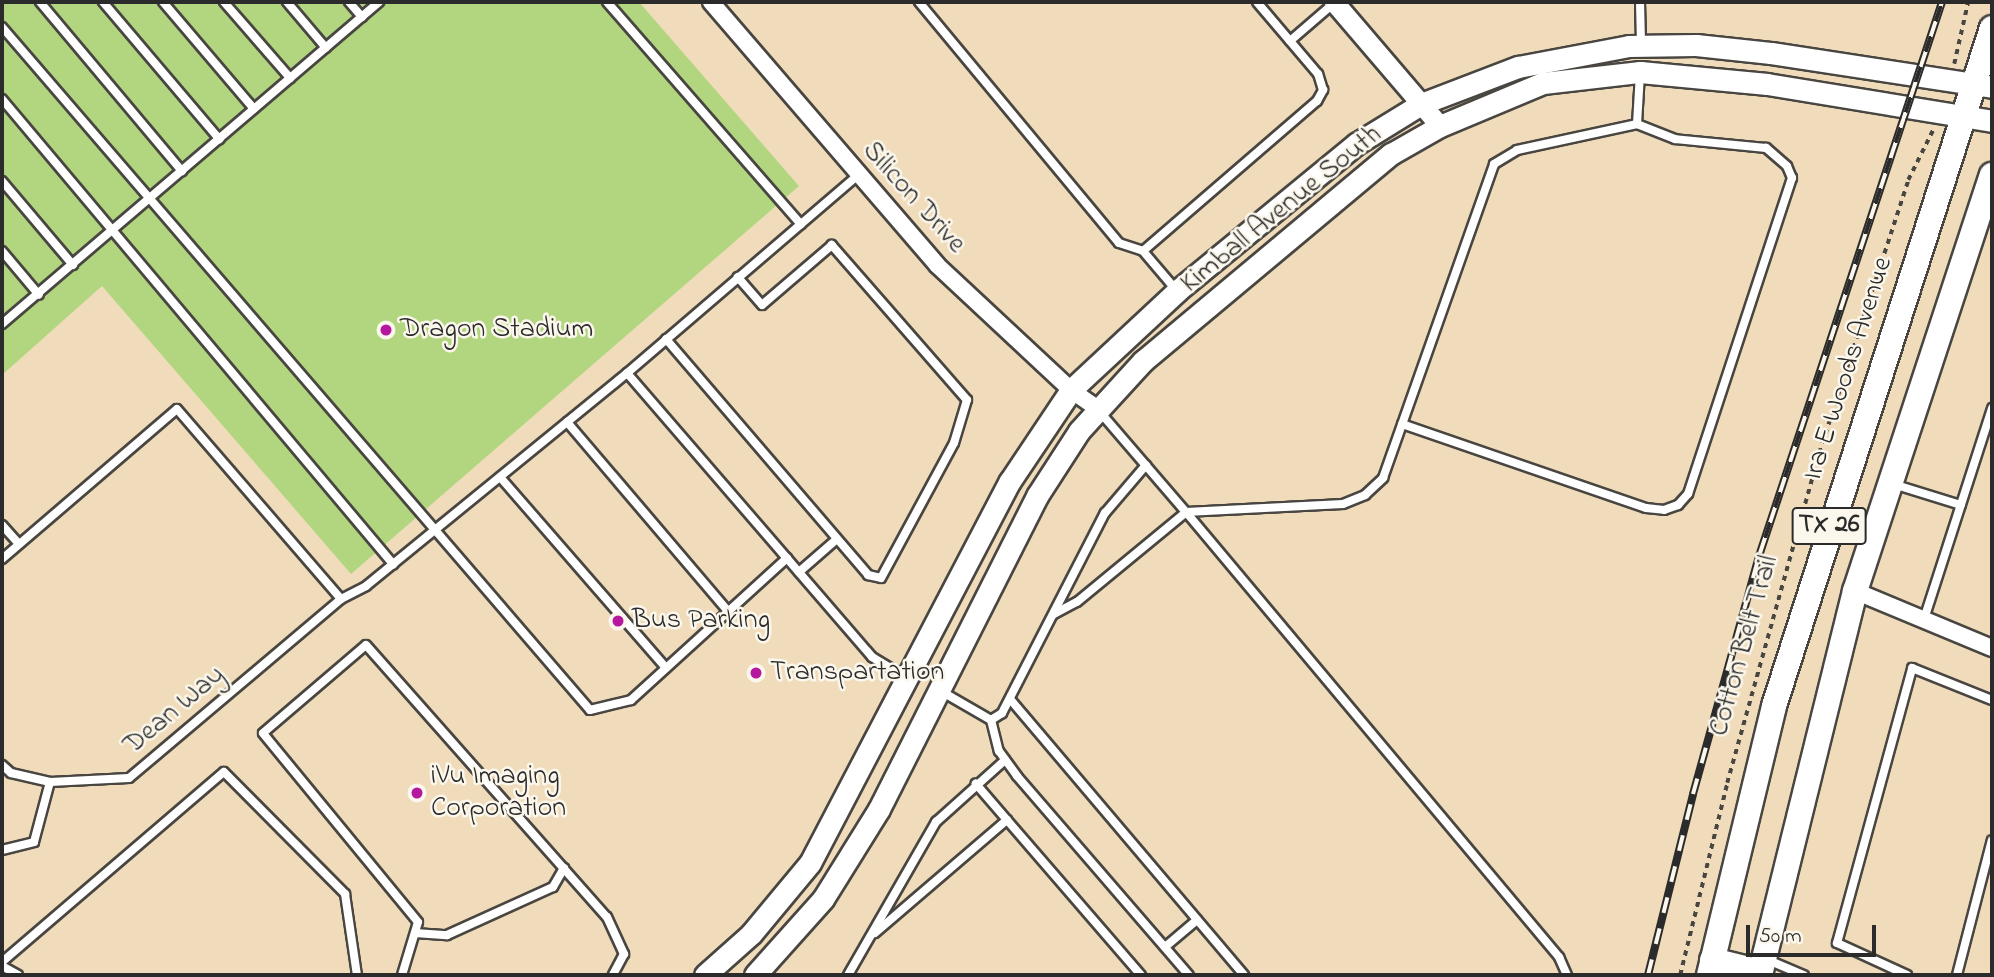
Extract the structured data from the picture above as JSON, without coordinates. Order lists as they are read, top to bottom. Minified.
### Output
{"streets":{"main road":["Kimball Avenue South","Ira E Woods Avenue","TX 26"],"street":["Silicon Drive"],"lane":["Dean Way"],"path":["Cotton Belt Trail"]},"crossings":[["Silicon Drive","Kimball Avenue South"],["Silicon Drive","Dean Way"],["Kimball Avenue South","Ira E Woods Avenue"],["Kimball Avenue South","Cotton Belt Trail"]],"places":["Dragon Stadium","Bus Parking","Transpartation","iVu Imaging Corporation"],"scale_bar":"50 m"}
